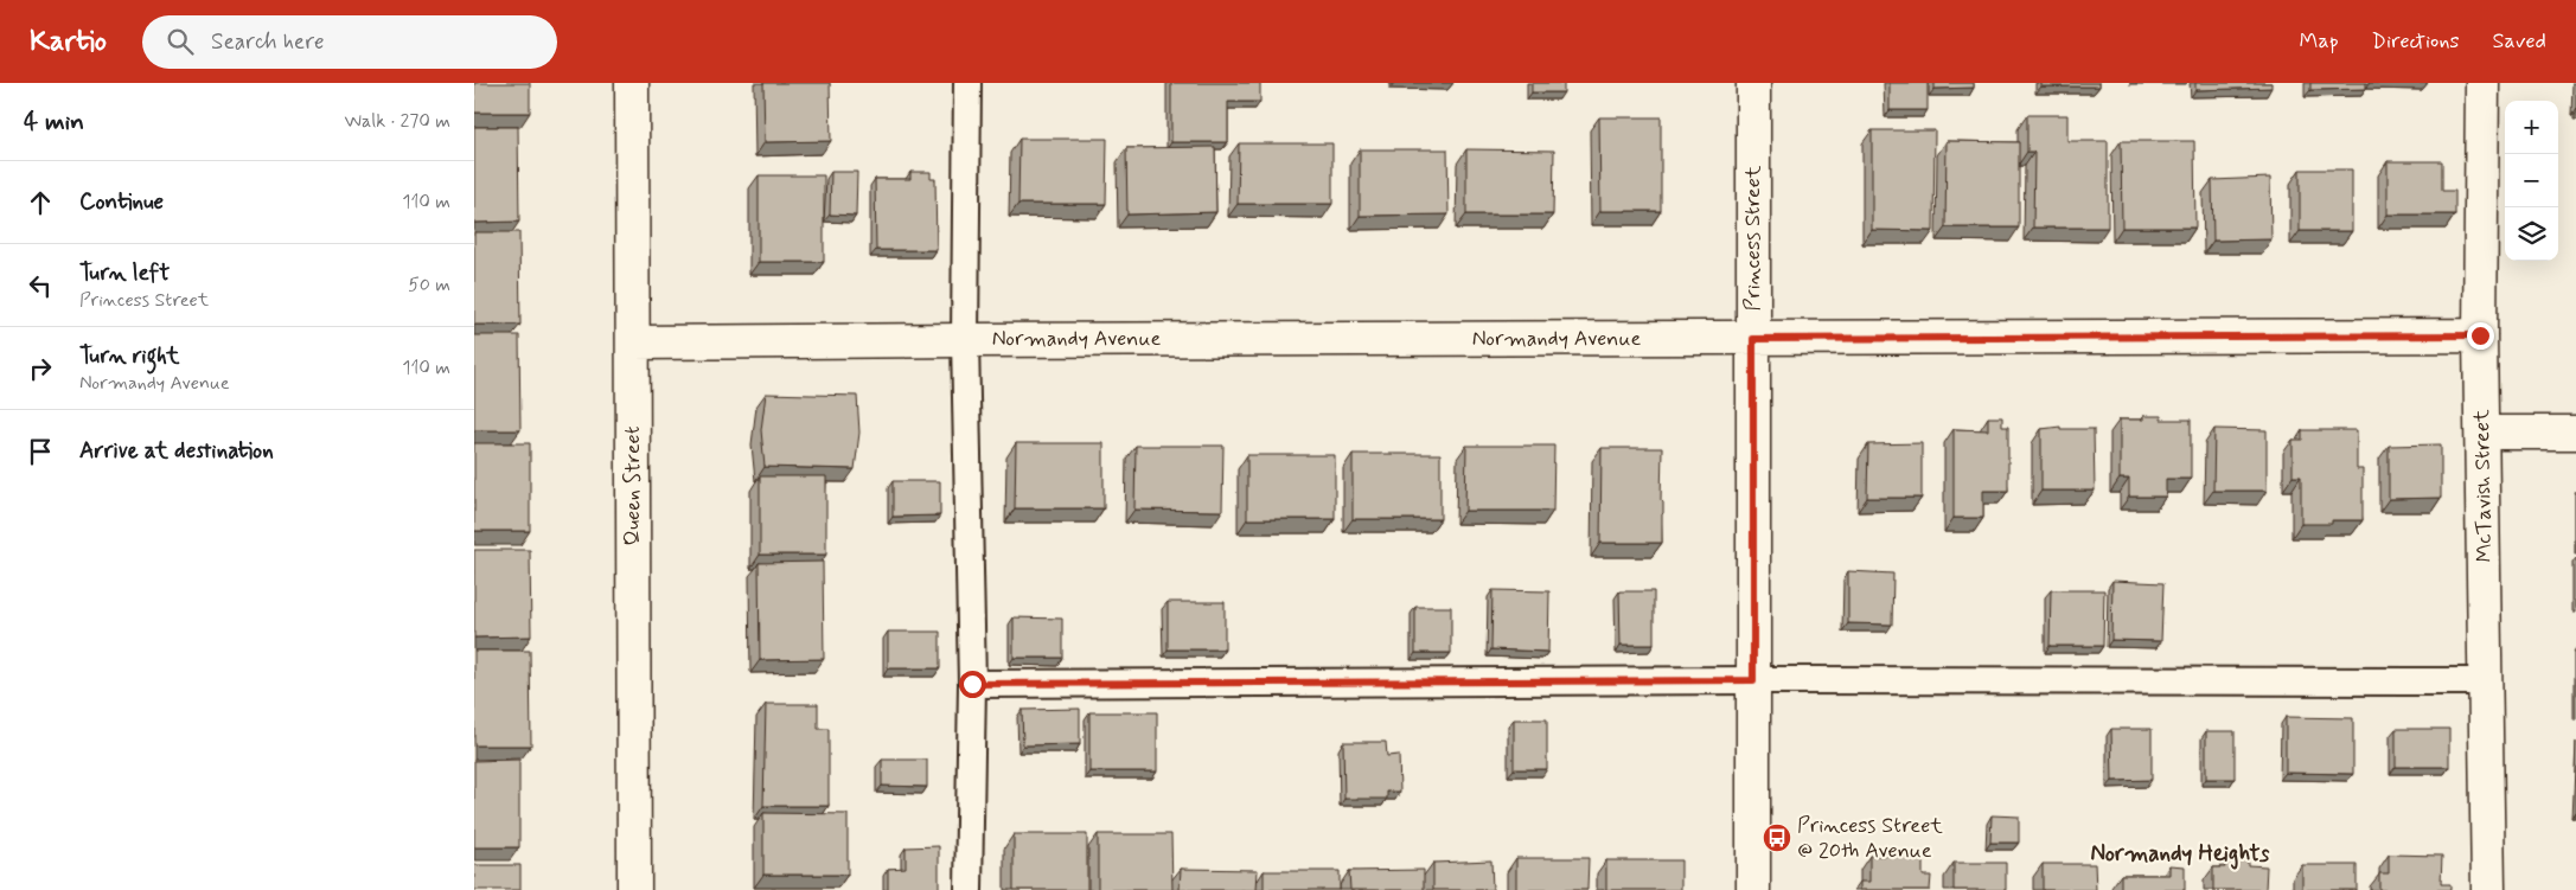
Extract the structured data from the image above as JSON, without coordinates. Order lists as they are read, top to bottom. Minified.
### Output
{"streets":{"street":["Princess Street","Normandy Avenue","Queen Street","McTavish Street"]},"crossings":[["Princess Street","Normandy Avenue"],["Normandy Avenue","Queen Street"],["Normandy Avenue","McTavish Street"]],"districts":["Normandy Heights"],"places":{"bus stop":["Princess Street @ 20th Avenue"]},"page":{"header":"Kartio","search":"Search here","nav":["Map","Directions","Saved"],"heading":["4 min","Walk · 270 m"],"map_buttons":["+","−"],"list":[["Continue","110 m"],["Turn left","Princess Street","50 m"],["Turn right","Normandy Avenue","110 m"],"Arrive at destination"]}}
